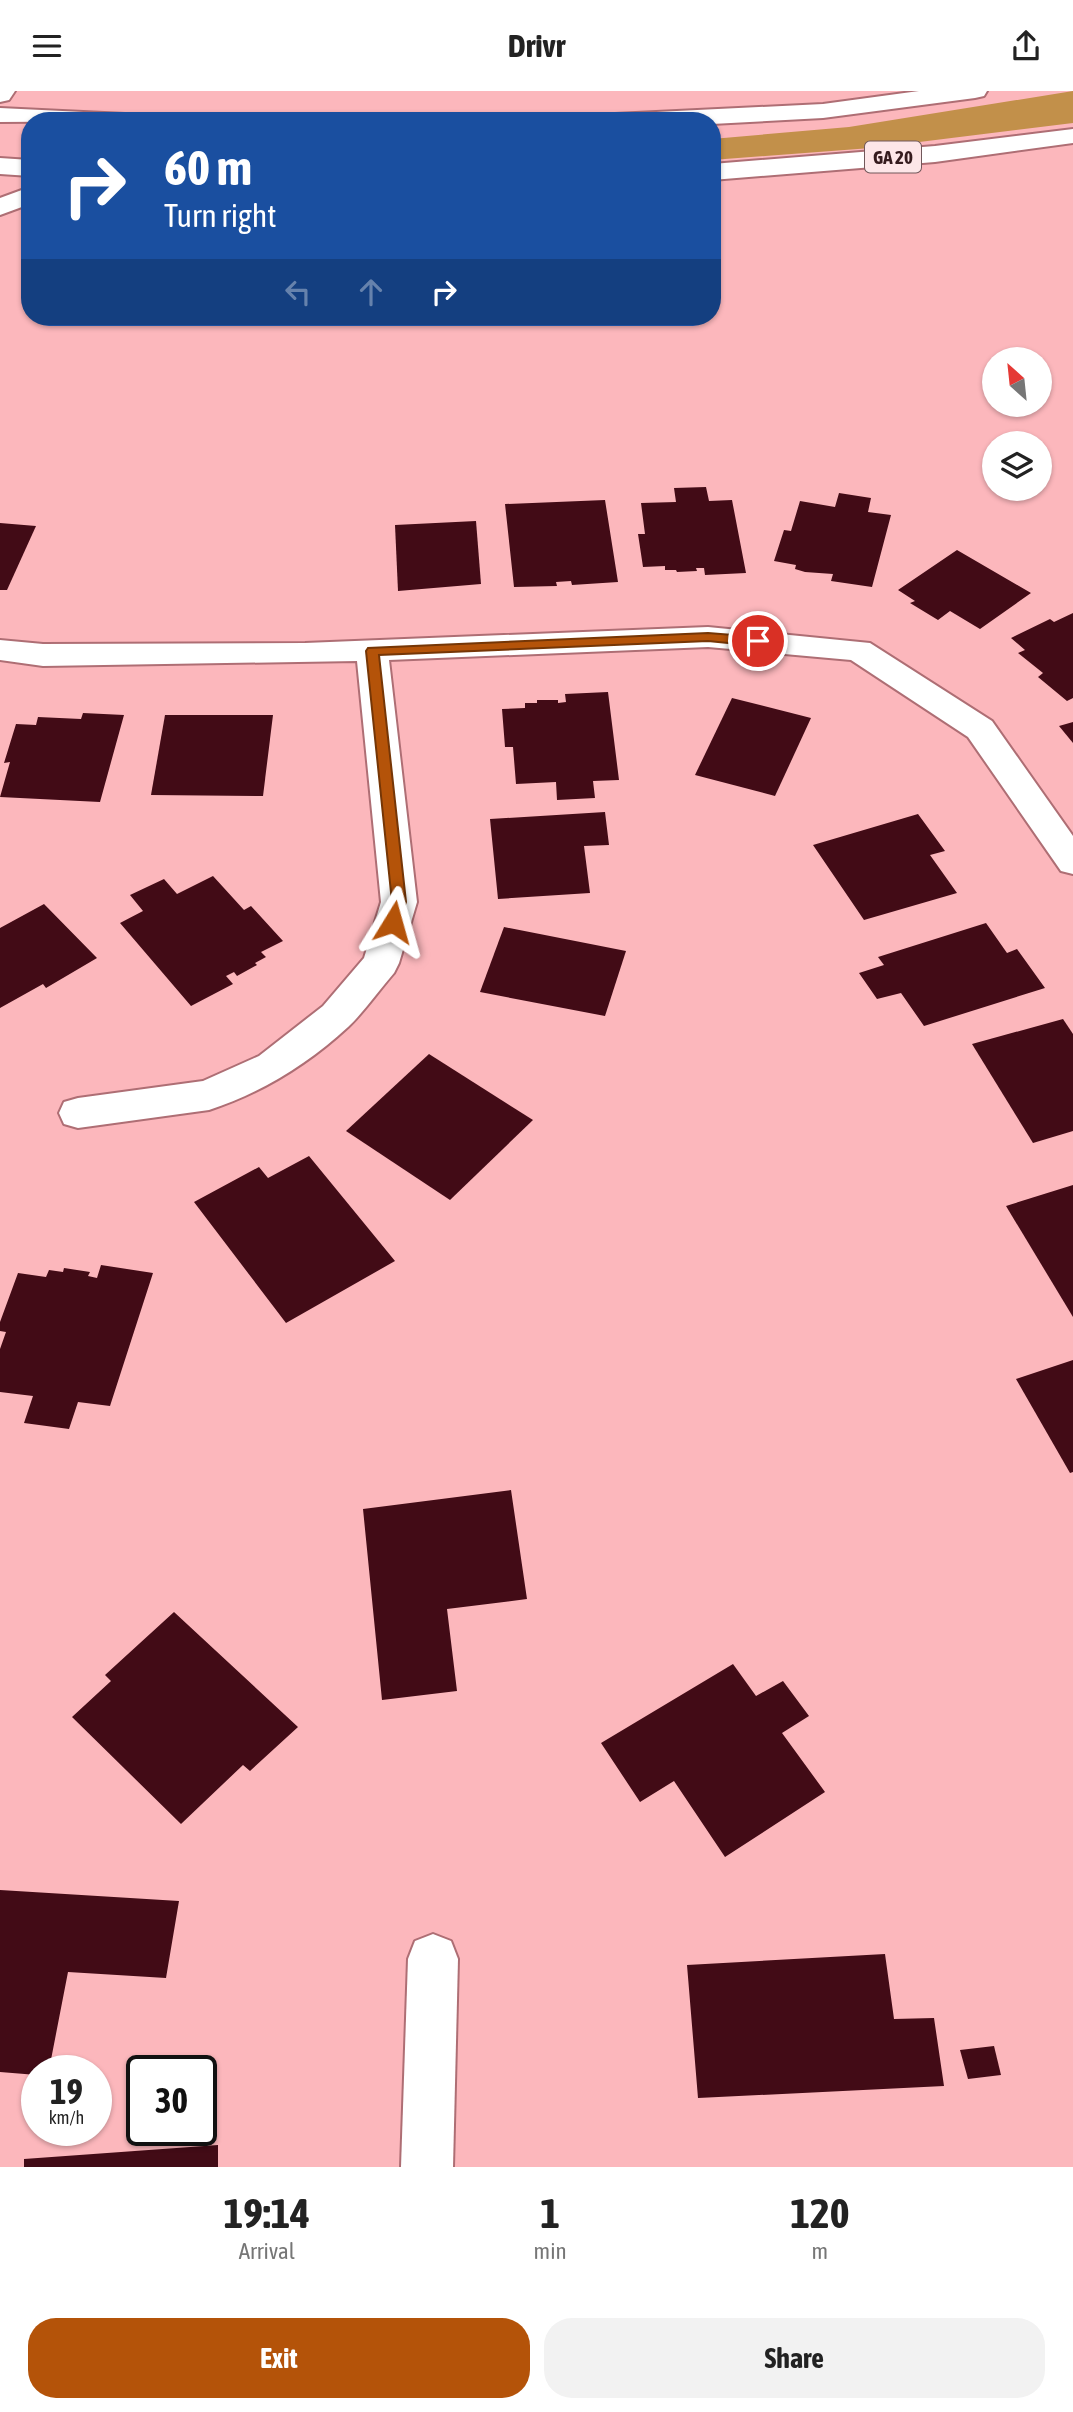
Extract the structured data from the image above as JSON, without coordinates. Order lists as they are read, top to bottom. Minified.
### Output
{"streets":{"main road":["GA 20"]},"north":"top left","page":{"header":"Drivr","turn":["60 m","Turn right"],"speed":"19 km/h","limit":"30","eta":["19:14","Arrival","1","min","120","m"],"buttons":["Exit","Share"]}}
